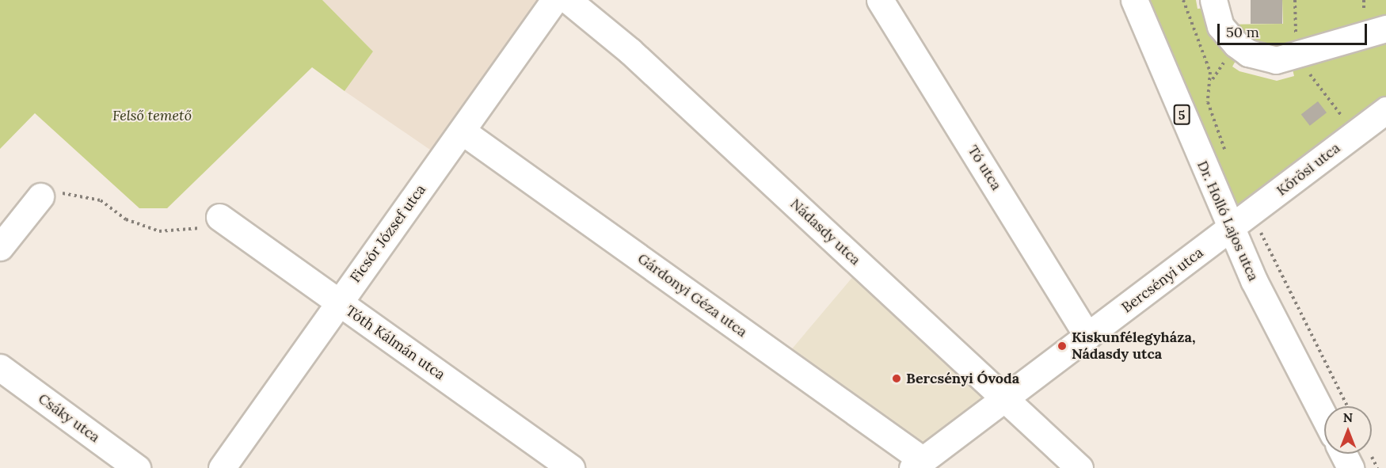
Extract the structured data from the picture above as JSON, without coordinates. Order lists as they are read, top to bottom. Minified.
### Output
{"streets":{"street":["5","Tó utca","Kőrösi utca","Dr. Holló Lajos utca","Nádasdy utca","Ficsór József utca","Bercsényi utca","Gárdonyi Géza utca","Tóth Kálmán utca","Csáky utca"]},"crossings":[["Tó utca","Bercsényi utca"],["Kőrösi utca","Dr. Holló Lajos utca"],["Kőrösi utca","Bercsényi utca"],["Dr. Holló Lajos utca","Bercsényi utca"],["Nádasdy utca","Bercsényi utca"],["Ficsór József utca","Gárdonyi Géza utca"],["Ficsór József utca","Tóth Kálmán utca"],["Bercsényi utca","Gárdonyi Géza utca"]],"parks":["Felső temető"],"places":["Kiskunfélegyháza, Nádasdy utca","Bercsényi Óvoda"],"scale_bar":"50 m","north":"top"}
